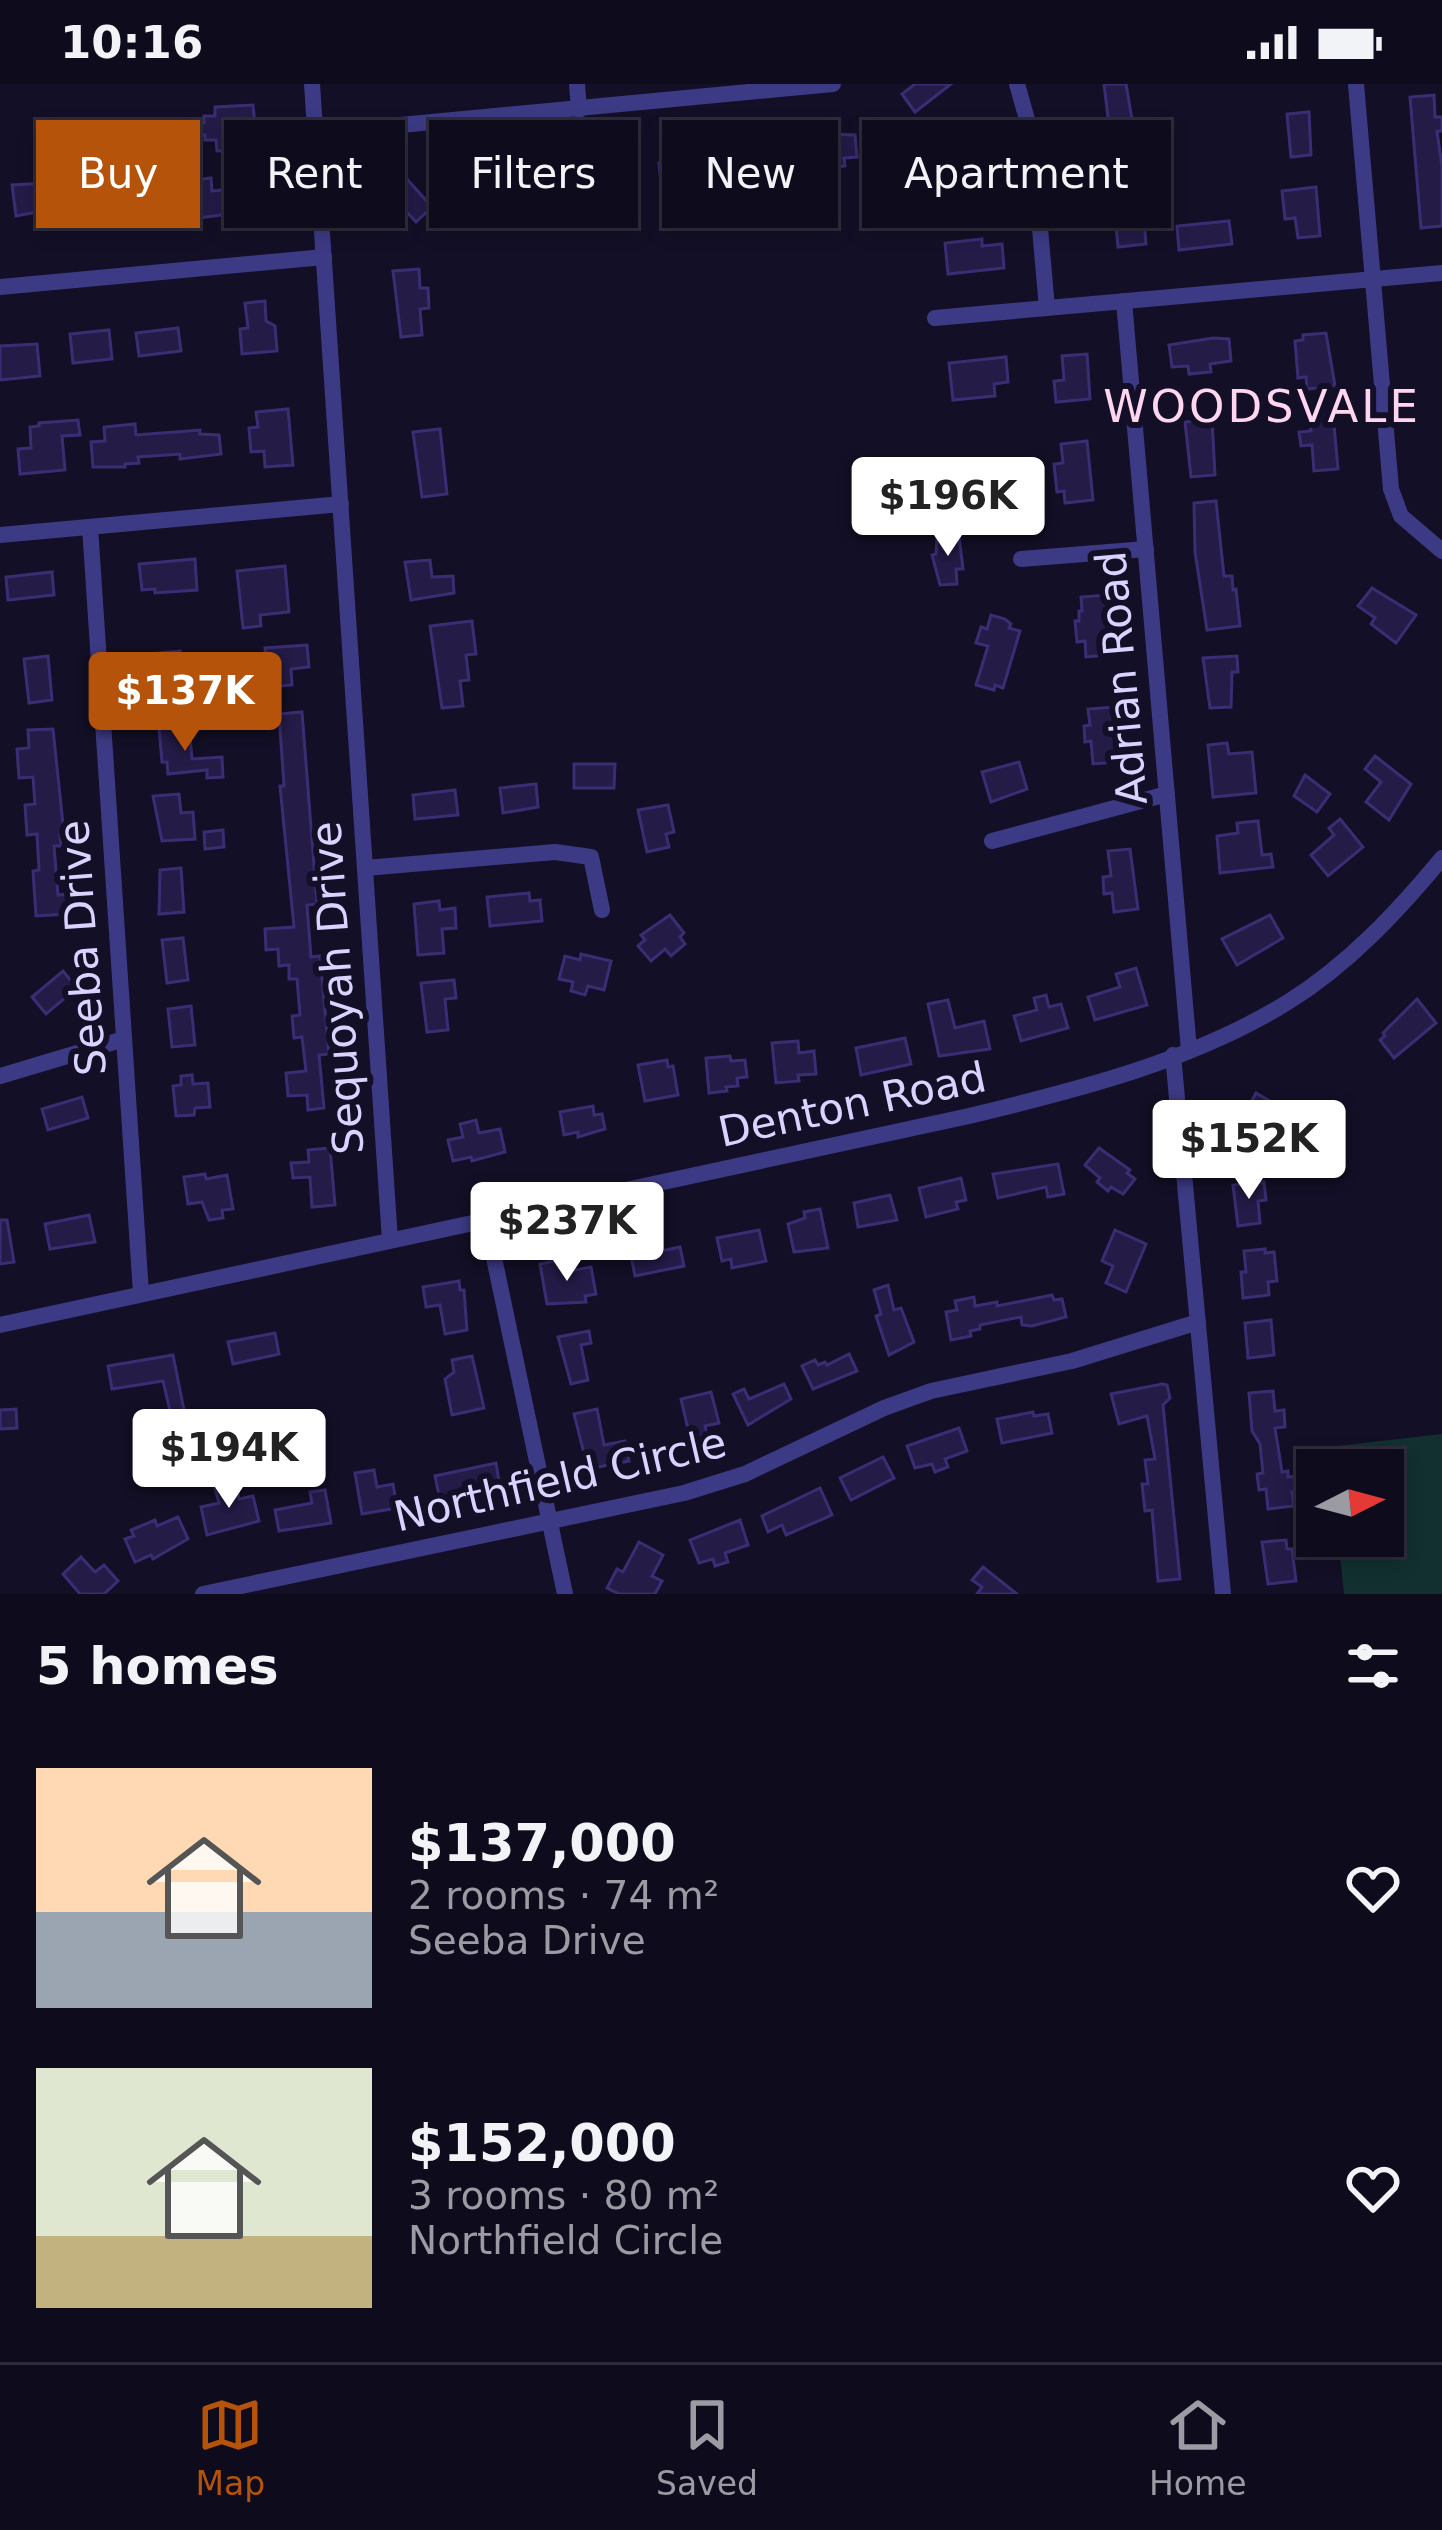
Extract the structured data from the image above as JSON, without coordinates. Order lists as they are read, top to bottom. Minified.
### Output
{"streets":{"street":["Adrian Road","Seeba Drive","Sequoyah Drive","Denton Road","Northfield Circle"]},"crossings":[["Adrian Road","Denton Road"],["Seeba Drive","Denton Road"],["Sequoyah Drive","Denton Road"]],"districts":["WOODSVALE"],"north":"right","page":{"status":"10:16","chip":["Buy","Rent","Filters","New","Apartment"],"price":["$196K","$137K","$152K","$237K","$194K"],"heading":"5 homes","list":[{"name":"$137,000","note":"2 rooms · 74 m² · Seeba Drive"},{"name":"$152,000","note":"3 rooms · 80 m² · Northfield Circle"}],"tabs":["Map","Saved","Home"]}}
